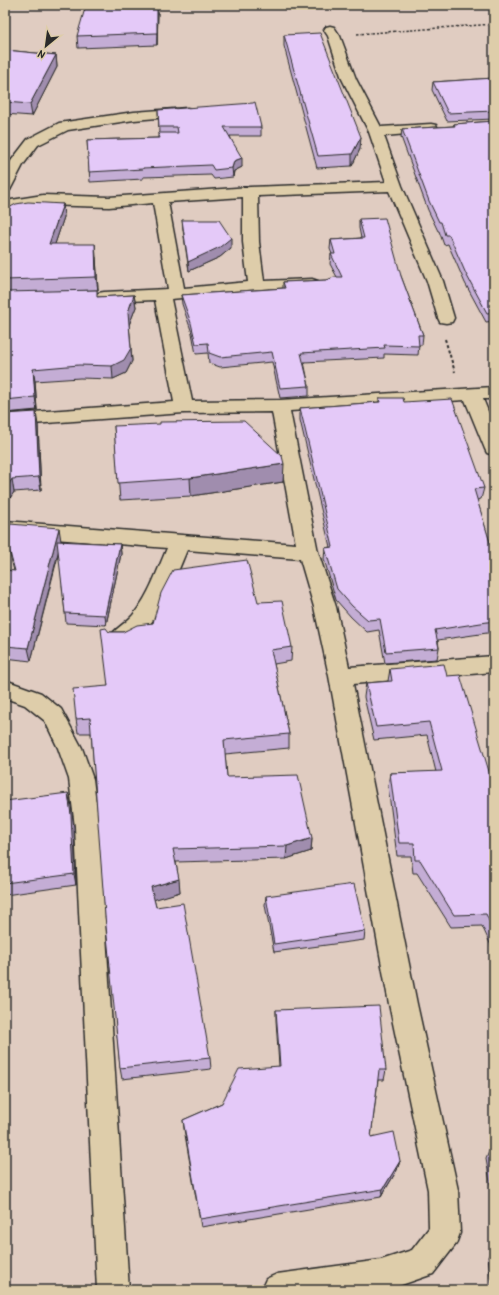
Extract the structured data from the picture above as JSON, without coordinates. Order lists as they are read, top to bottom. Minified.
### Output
{"north":"bottom left"}
